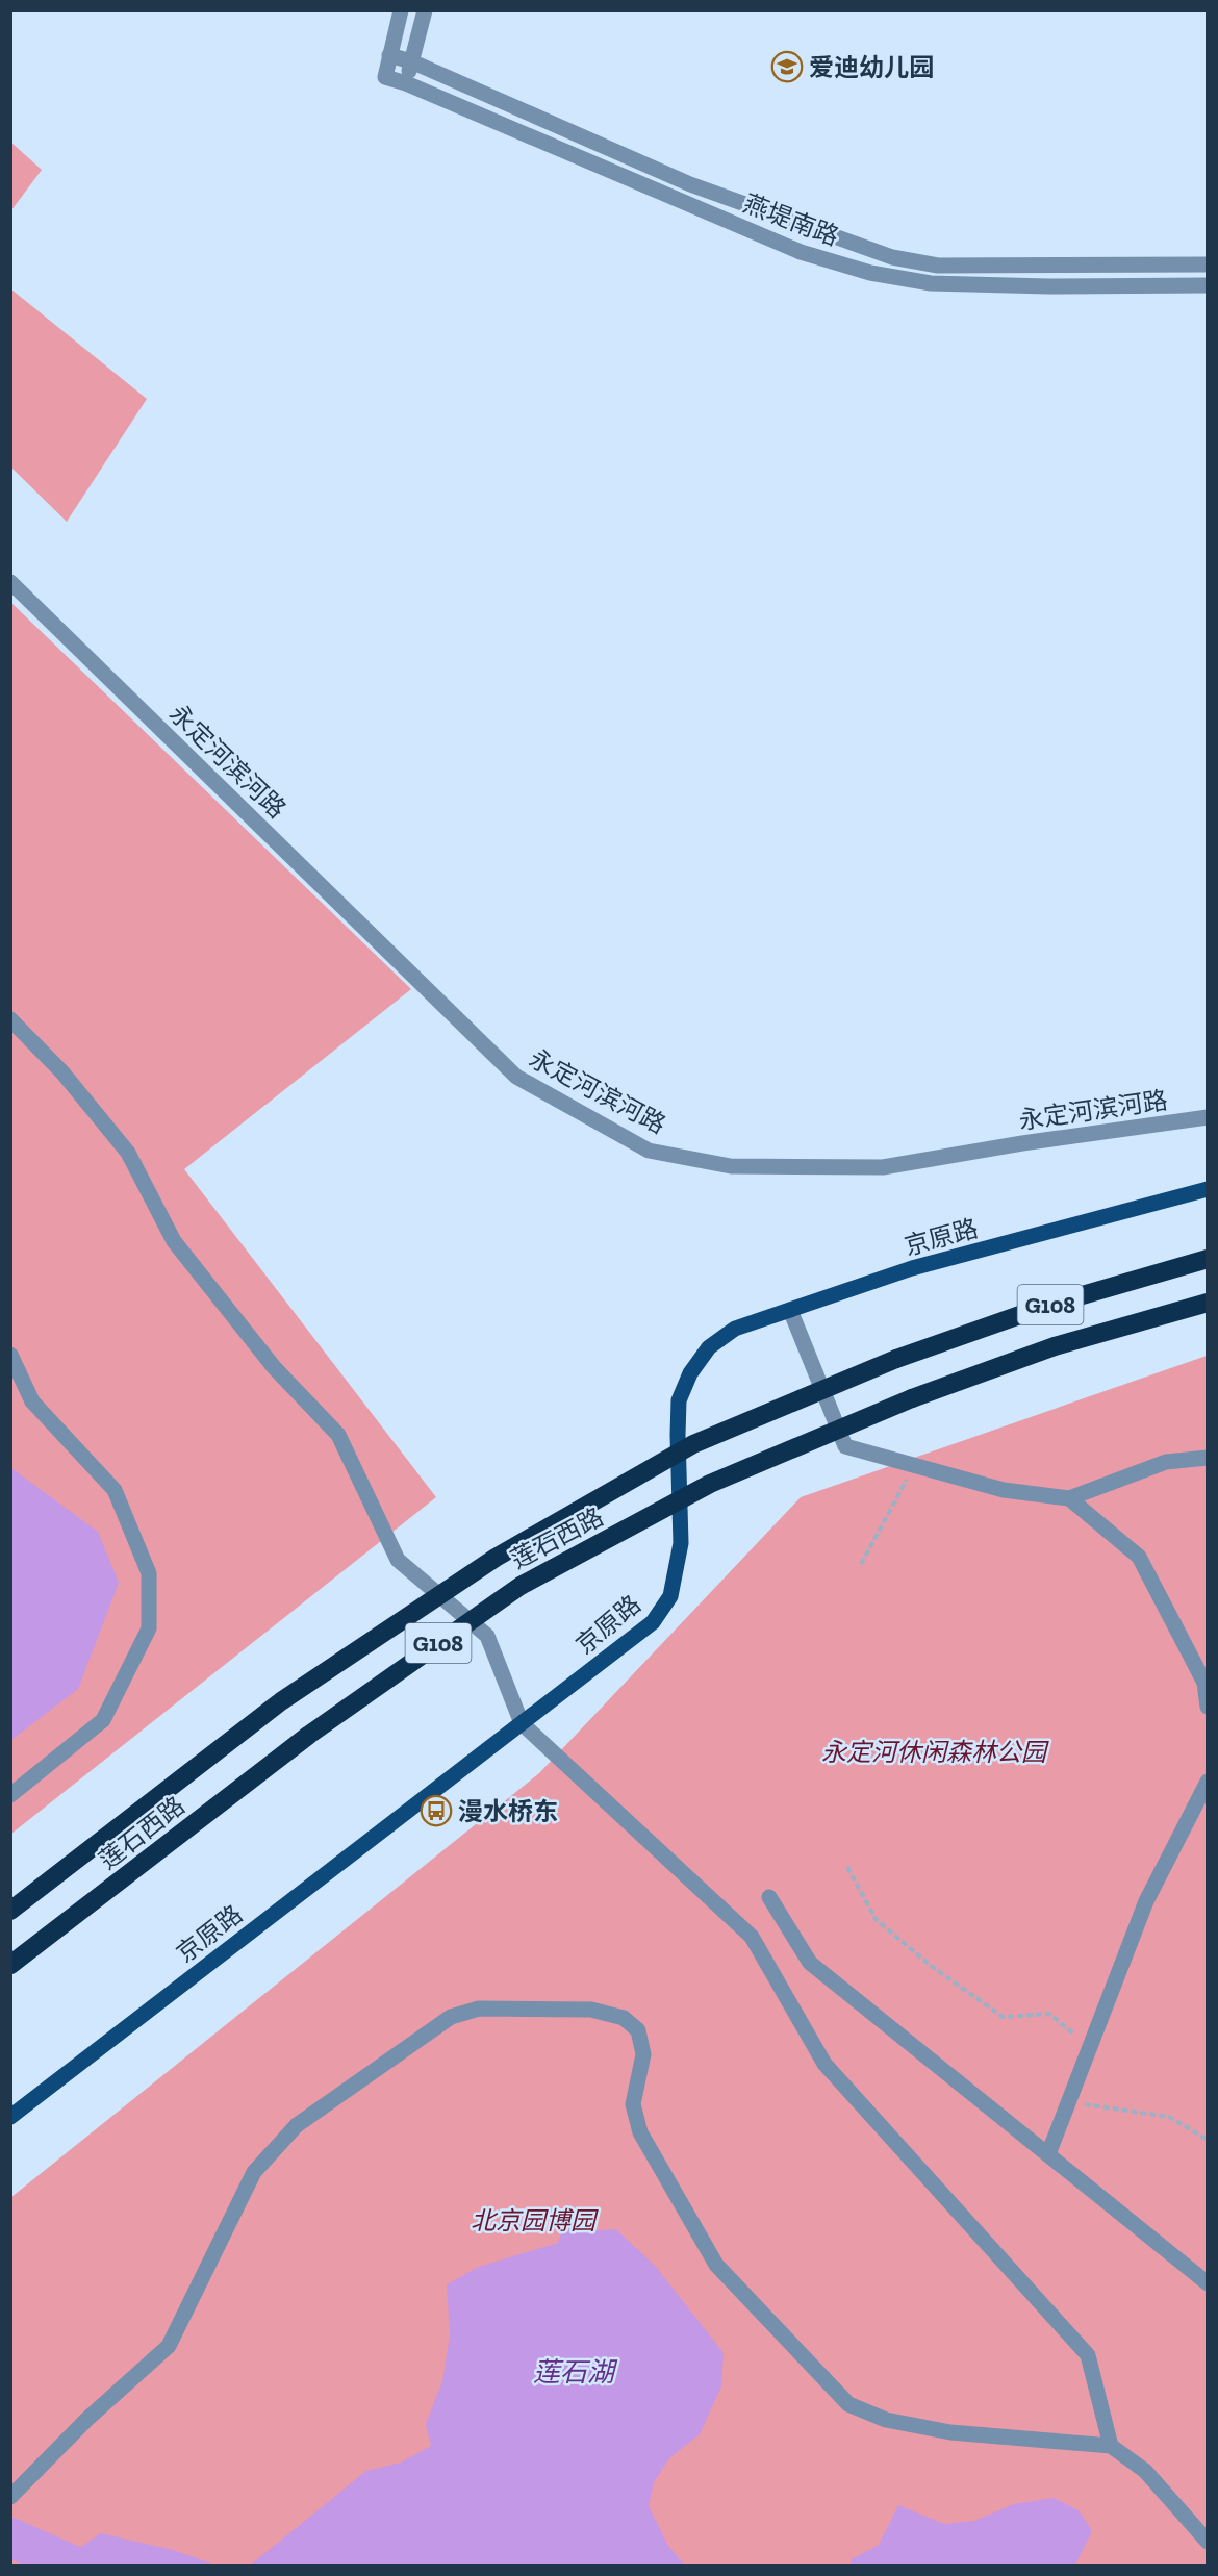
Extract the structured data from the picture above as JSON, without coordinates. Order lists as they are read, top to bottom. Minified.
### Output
{"streets":{"highway":["G108","莲石西路"],"main road":["京原路"],"street":["燕堤南路","永定河滨河路"]},"water":["莲石湖"],"parks":["永定河休闲森林公园","北京园博园"],"places":{"school or university":["爱迪幼儿园"],"bus stop":["漫水桥东"]}}
